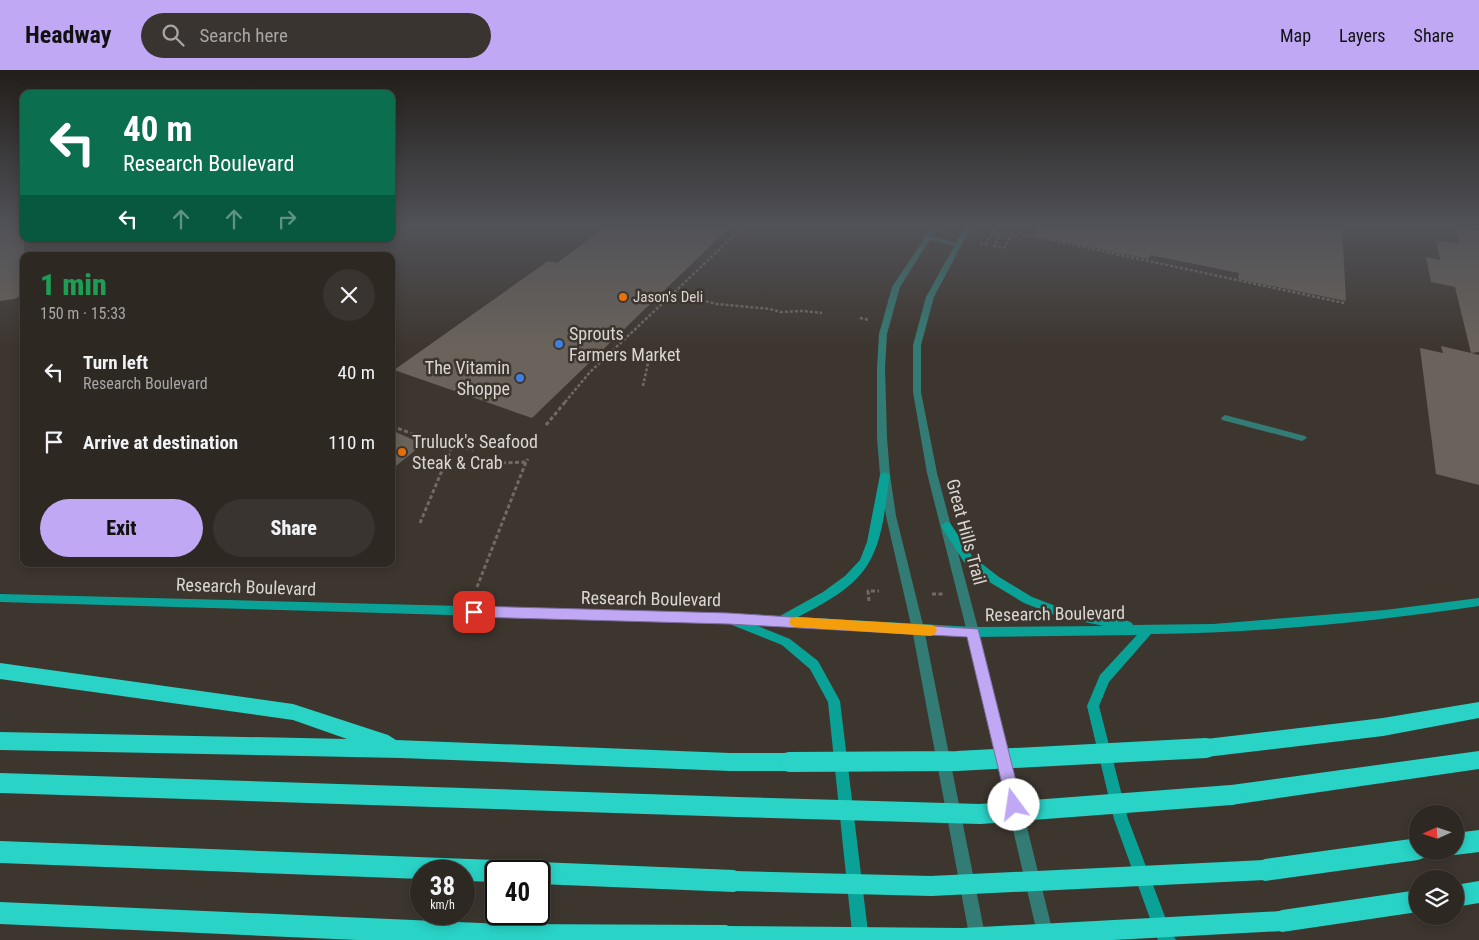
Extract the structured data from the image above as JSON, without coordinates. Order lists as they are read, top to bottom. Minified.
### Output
{"streets":{"main road":["Research Boulevard"],"street":["Great Hills Trail"]},"crossings":[["Great Hills Trail","Research Boulevard"]],"places":["Jason's Deli","Sprouts Farmers Market","The Vitamin Shoppe","Truluck's Seafood Steak & Crab"],"north":"left","page":{"header":"Headway","search":"Search here","nav":["Map","Layers","Share"],"turn":["40 m","Research Boulevard"],"heading":["1 min","150 m · 15:33"],"list":[{"name":"Turn left","note":"Research Boulevard","value":"40 m"},{"name":"Arrive at destination","value":"110 m"}],"buttons":["Exit","Share"],"speed":"38 km/h","limit":"40"}}
